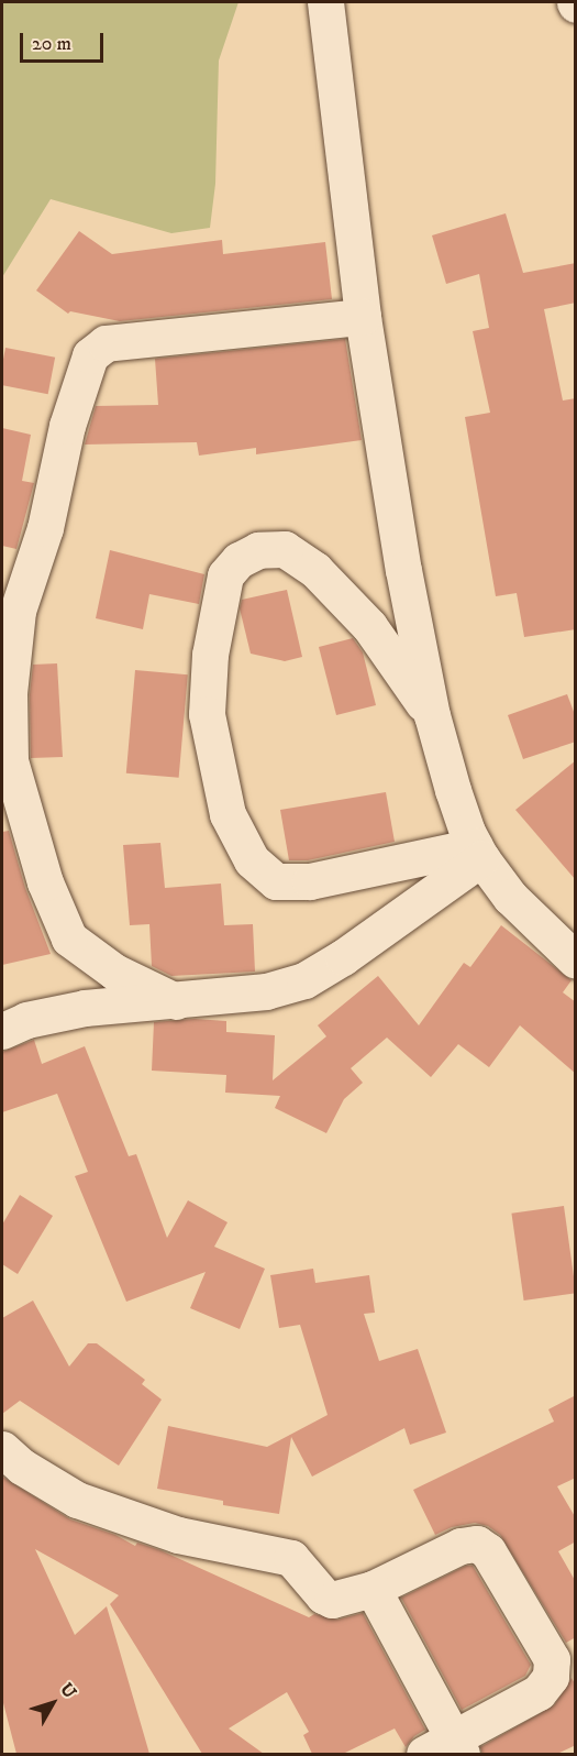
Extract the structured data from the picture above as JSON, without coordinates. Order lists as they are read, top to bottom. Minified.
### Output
{"scale_bar":"20 m","north":"top right"}
